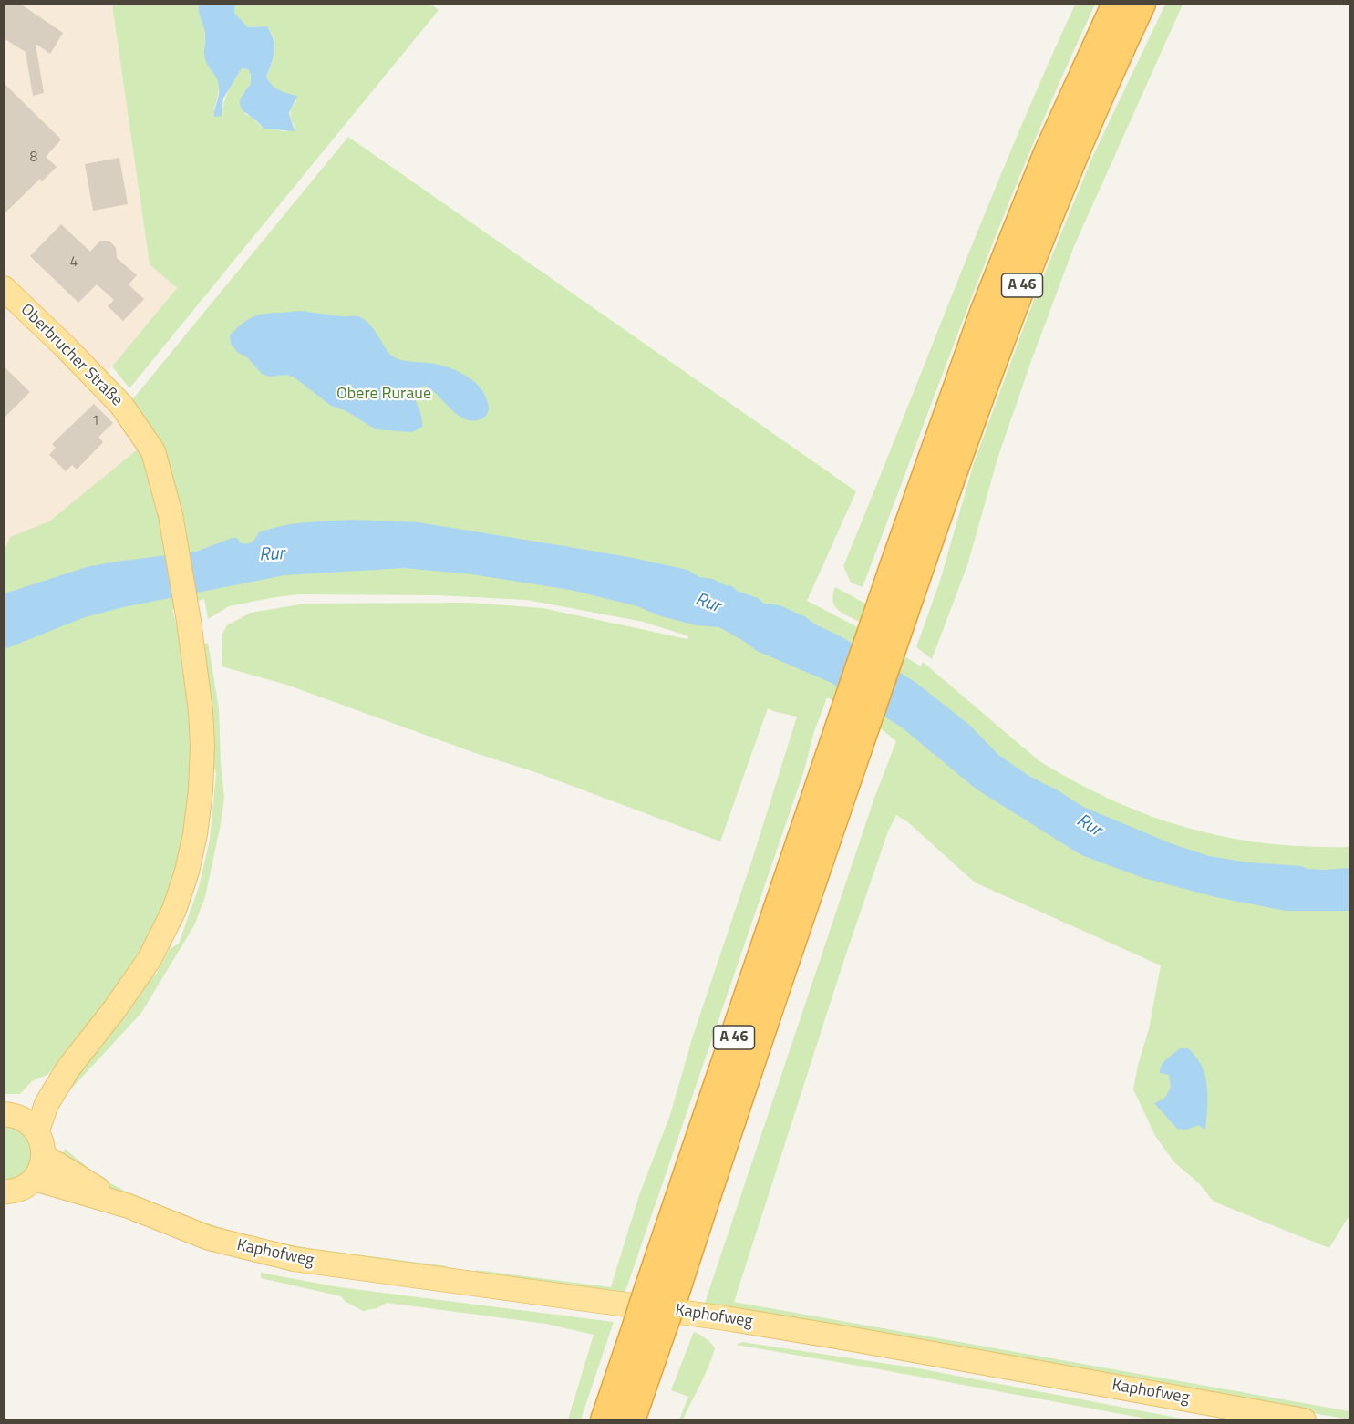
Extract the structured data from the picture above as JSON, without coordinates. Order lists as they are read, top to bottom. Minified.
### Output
{"streets":{"highway":["A 46"],"main road":["Oberbrucher Straße","Kaphofweg"]},"water":["Rur"],"parks":["Obere Ruraue"],"house_numbers":["8","4","1"]}
